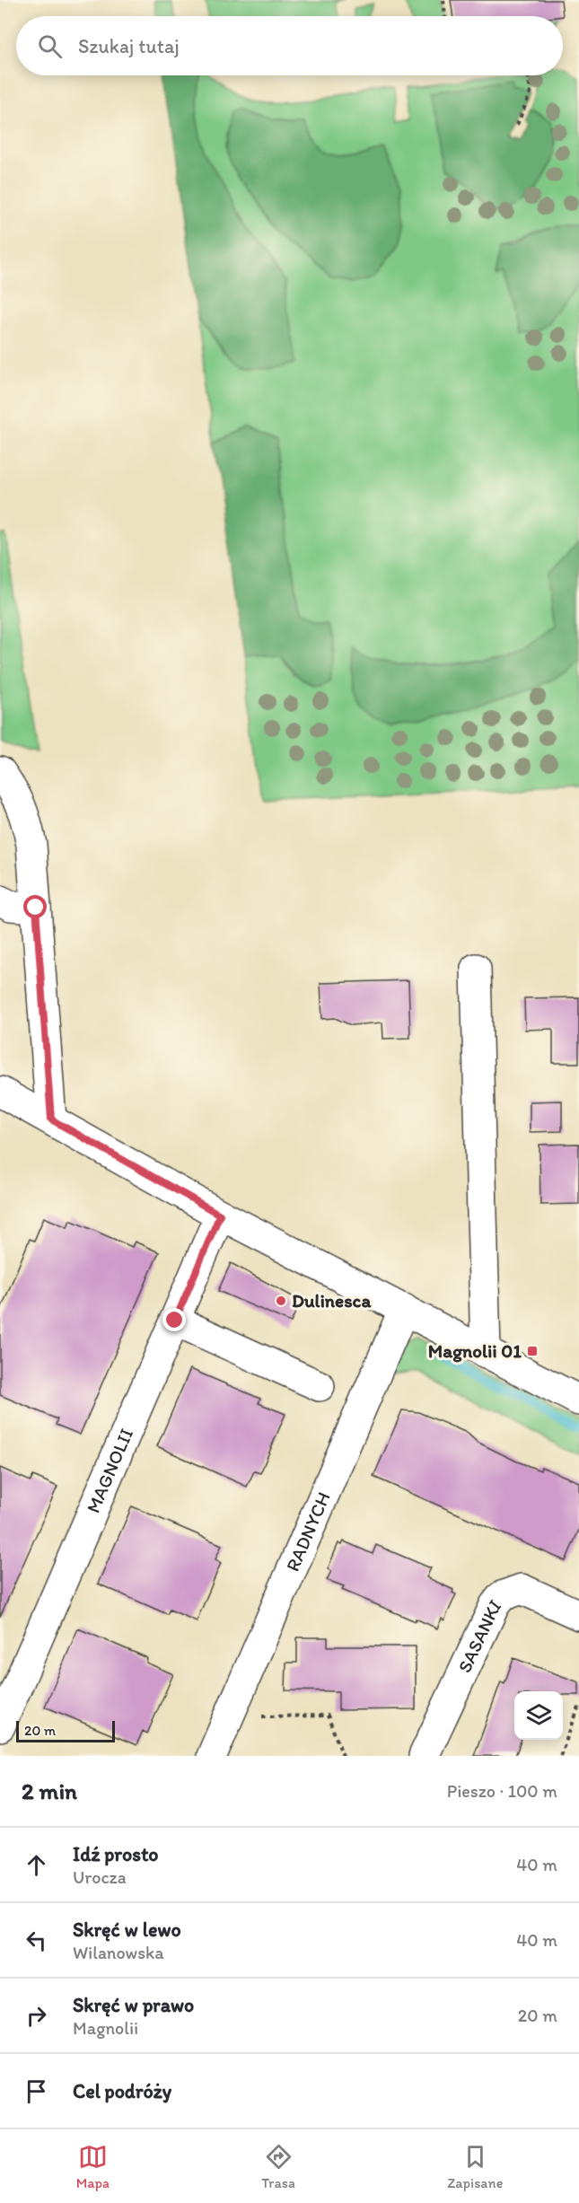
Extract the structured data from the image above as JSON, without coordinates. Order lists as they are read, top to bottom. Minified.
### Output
{"streets":{"street":["MAGNOLII","RADNYCH","SASANKI"]},"places":{"other":["Dulinesca"],"transit":["Magnolii 01"]},"scale_bar":"20 m","page":{"search":"Szukaj tutaj","scale":"20 m","heading":["2 min","Pieszo · 100 m"],"list":[["Idź prosto","Urocza","40 m"],["Skręć w lewo","Wilanowska","40 m"],["Skręć w prawo","Magnolii","20 m"],"Cel podróży"],"nav":["Mapa","Trasa","Zapisane"]}}
